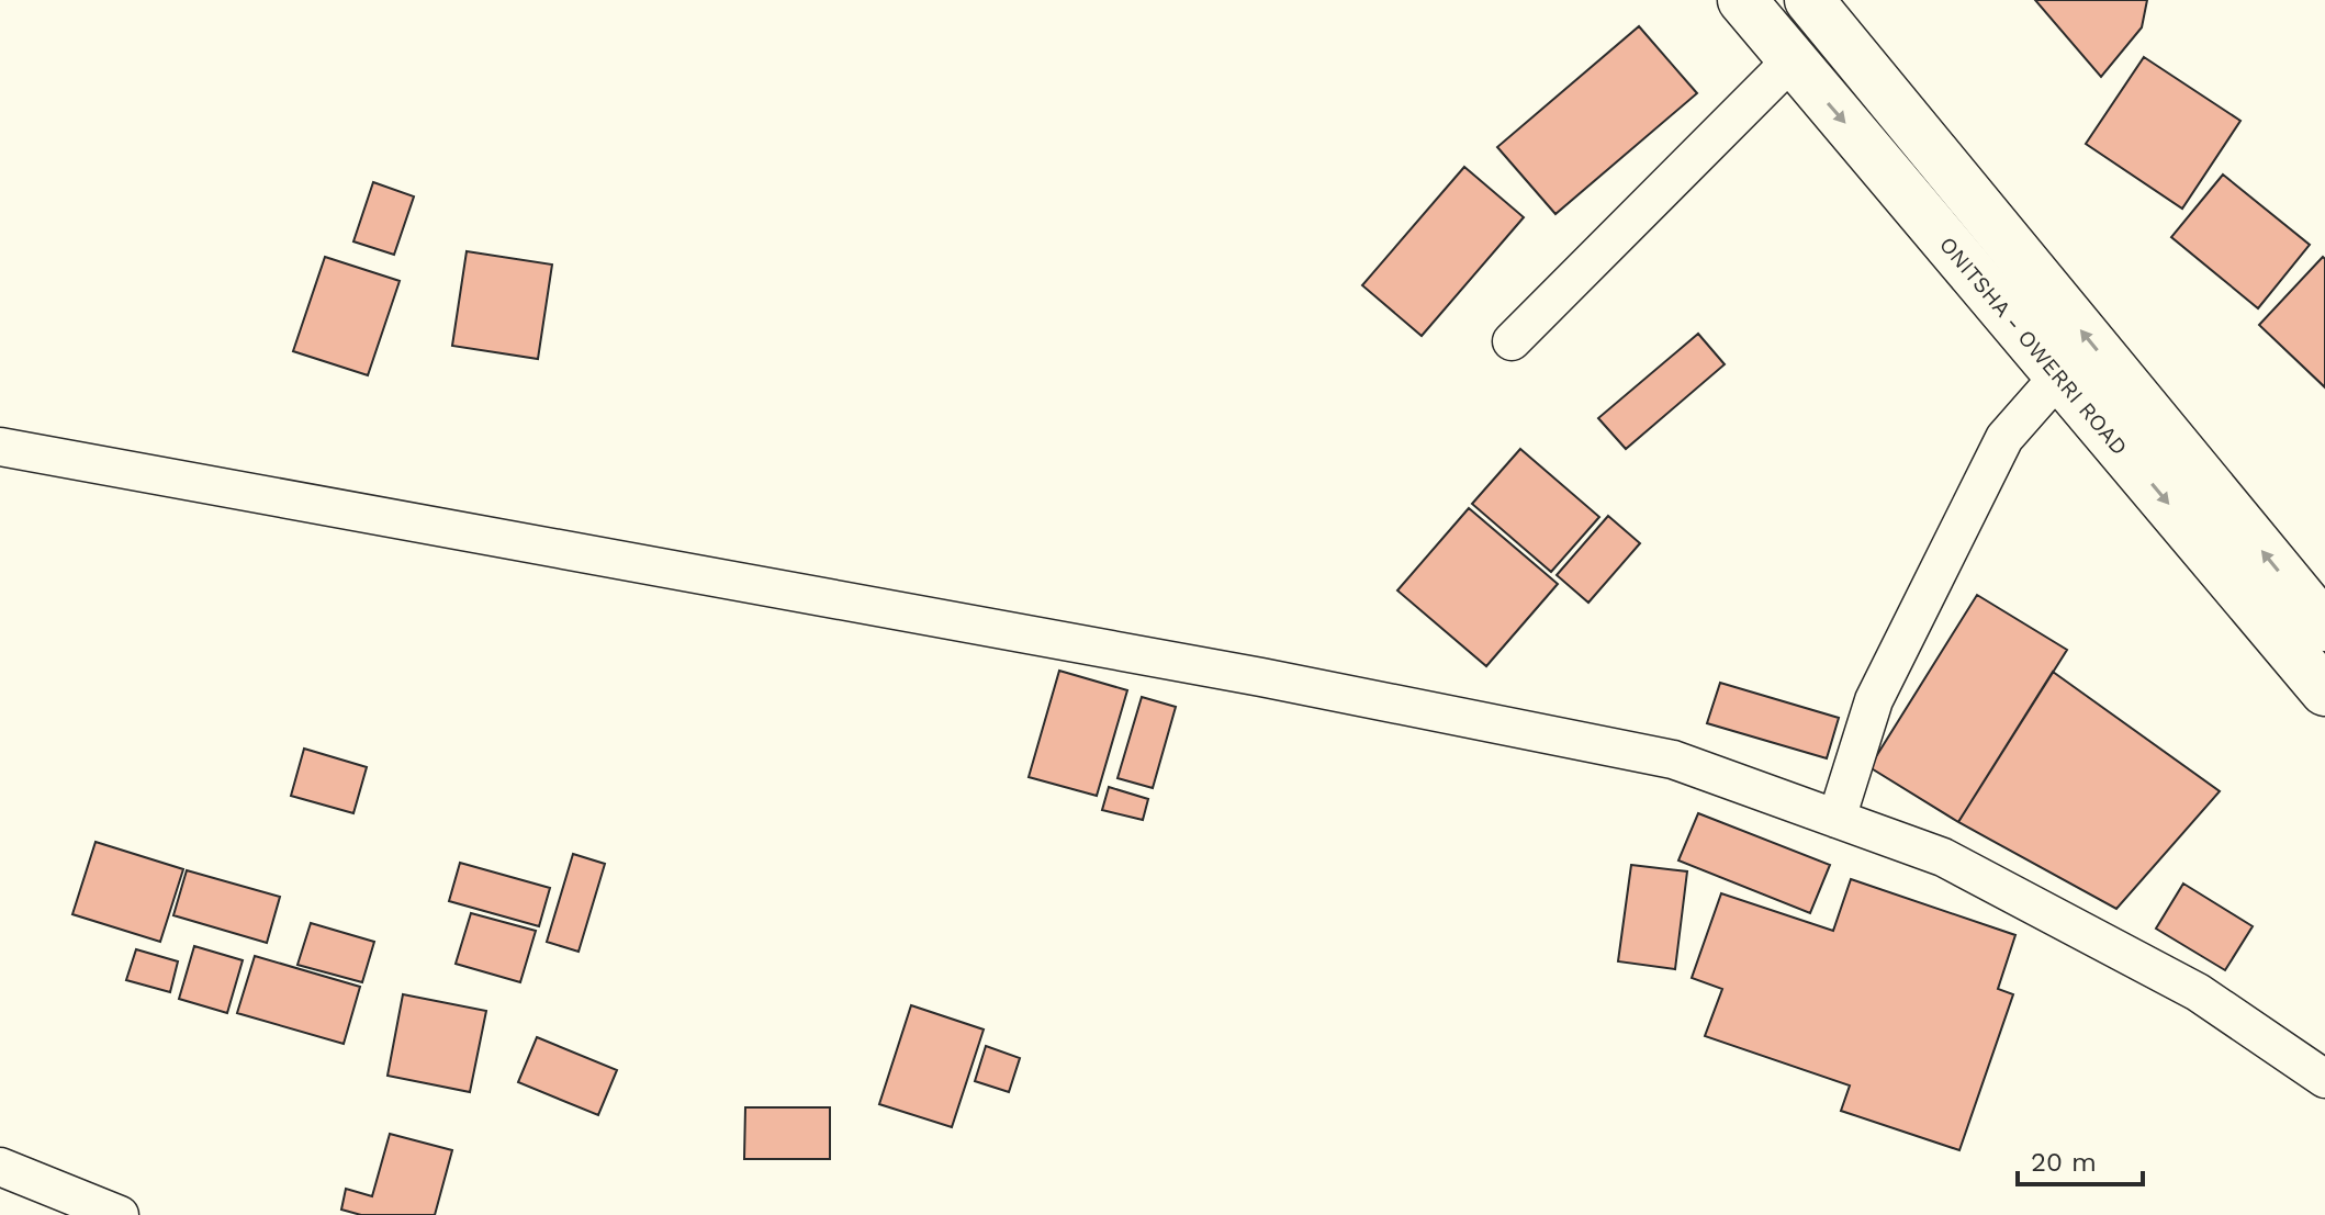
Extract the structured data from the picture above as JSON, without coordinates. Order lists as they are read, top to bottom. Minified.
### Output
{"streets":{"highway":["ONITSHA - OWERRI ROAD"]},"scale_bar":"20 m"}
